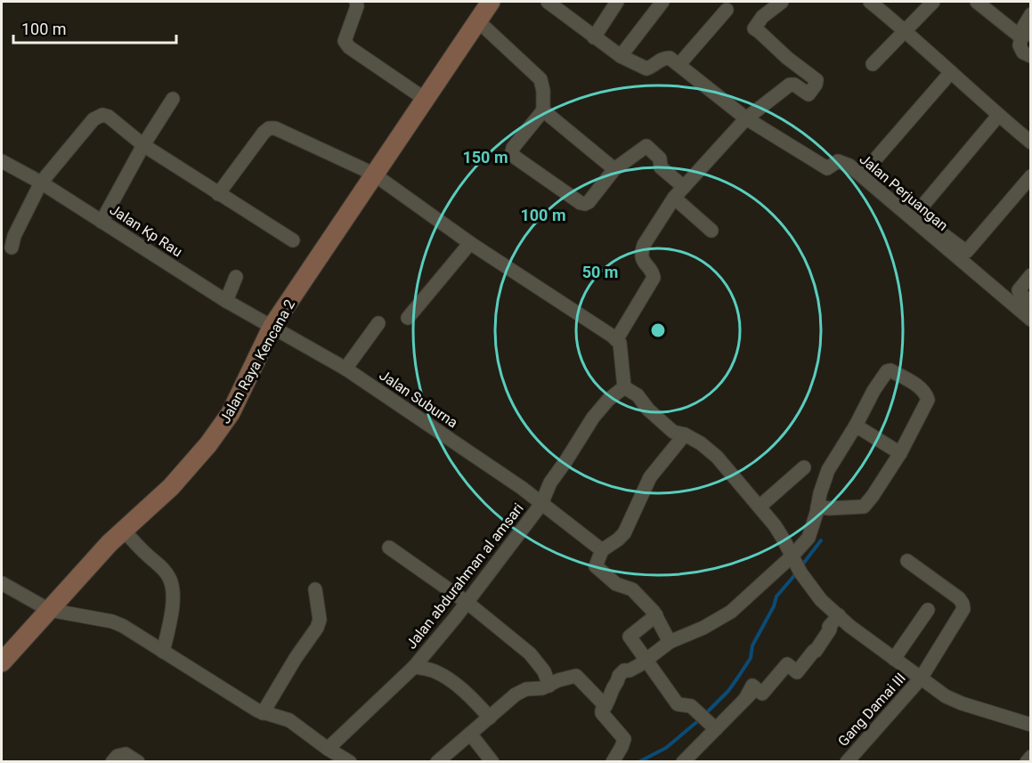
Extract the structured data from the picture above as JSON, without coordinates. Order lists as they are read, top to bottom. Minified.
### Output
{"streets":{"street":["Jalan Perjuangan","Jalan Kp Rau","Jalan Raya Kencana 2","Jalan Suburna","Jalan abdurahman al amsari","Gang Damai III"]},"crossings":[["Jalan Kp Rau","Jalan Raya Kencana 2"],["Jalan Kp Rau","Jalan Suburna"],["Jalan Raya Kencana 2","Jalan Suburna"],["Jalan Suburna","Jalan abdurahman al amsari"]],"scale_bar":"100 m","rings":["150 m","100 m","50 m"]}
